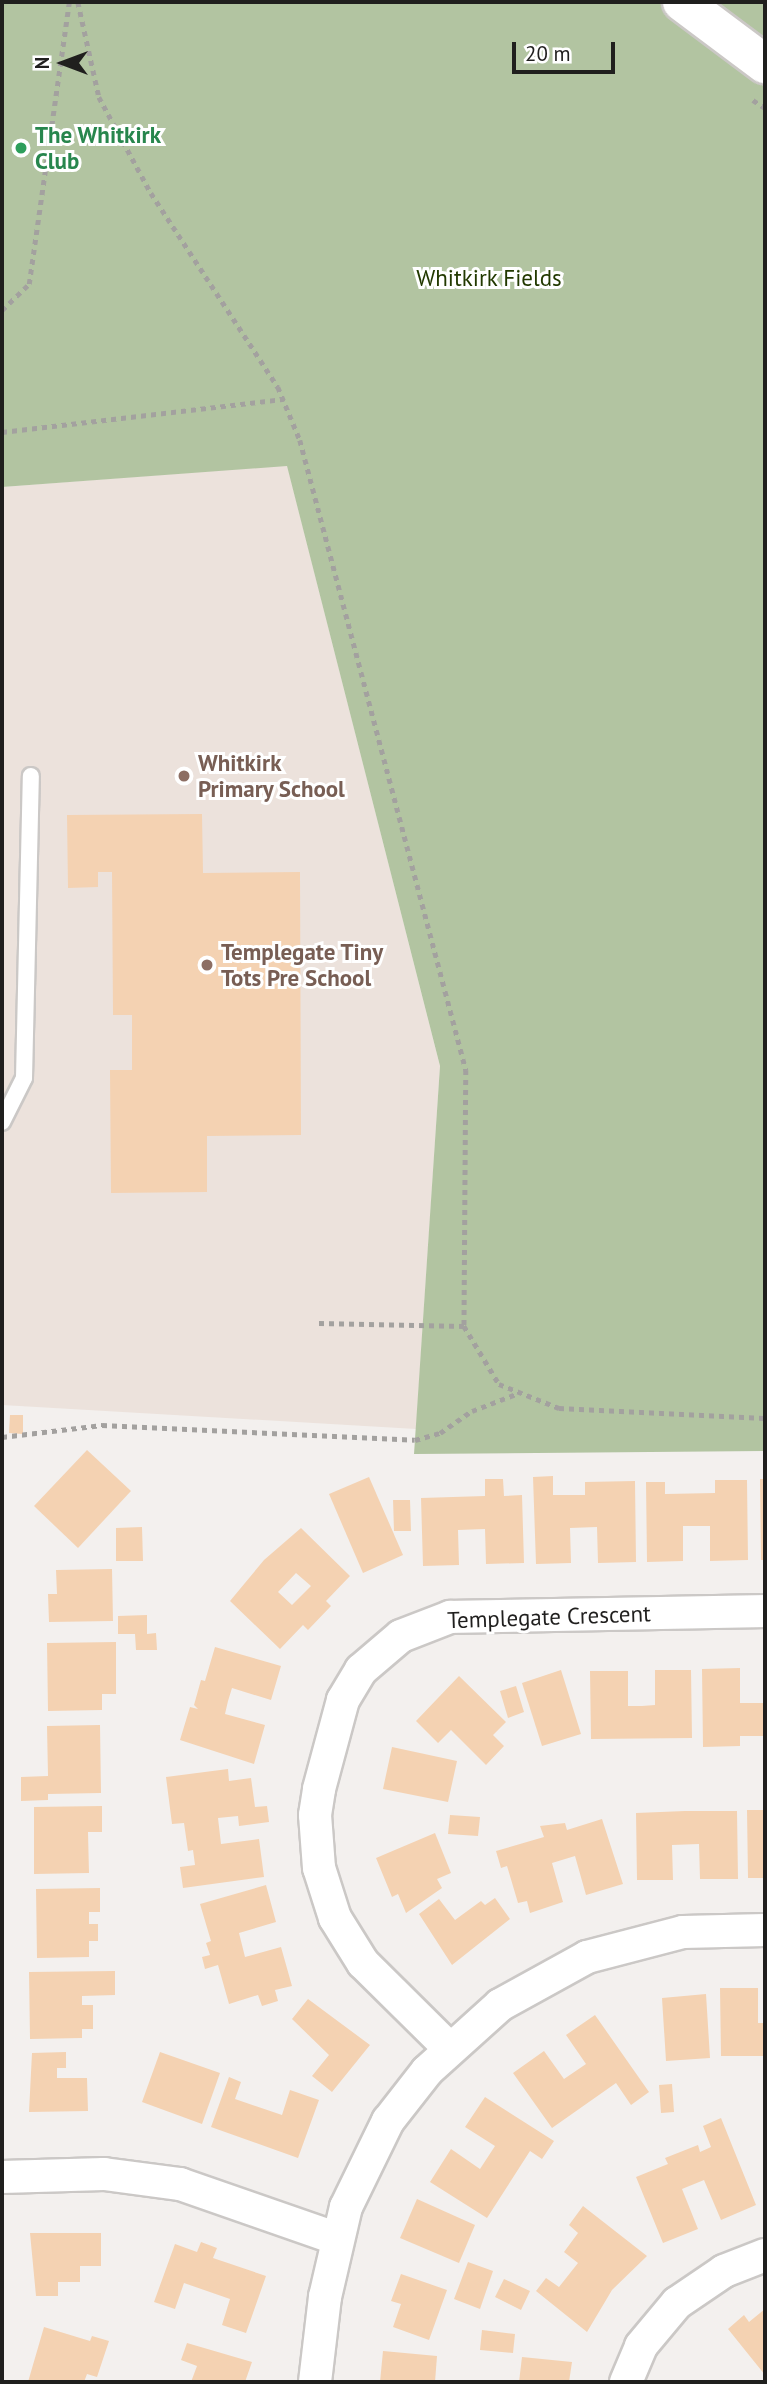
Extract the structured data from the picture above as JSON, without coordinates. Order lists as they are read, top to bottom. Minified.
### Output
{"streets":{"street":["Templegate Crescent"]},"parks":["Whitkirk Fields"],"places":["The Whitkirk Club","Whitkirk Primary School","Templegate Tiny Tots Pre School"],"scale_bar":"20 m","north":"left"}
